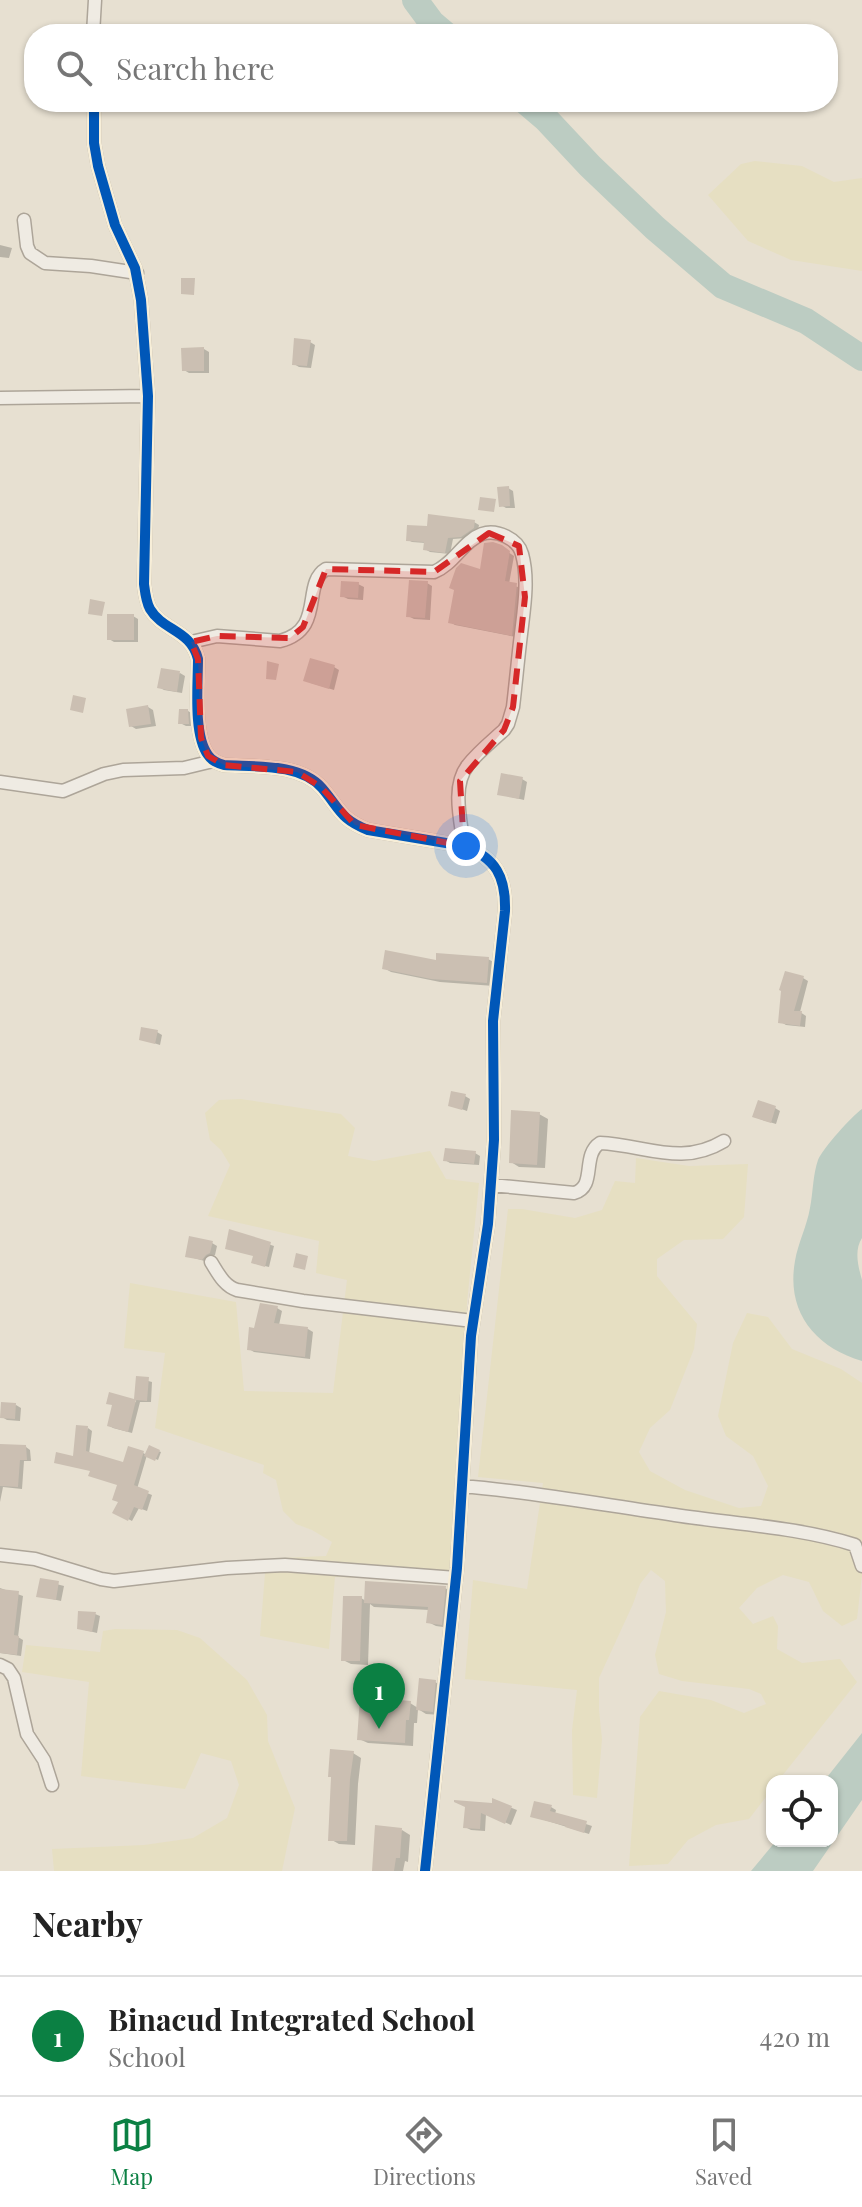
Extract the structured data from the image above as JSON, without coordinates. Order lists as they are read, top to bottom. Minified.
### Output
{"page":{"search":"Search here","pins":"1","heading":"Nearby","list":[{"mark":"1","name":"Binacud Integrated School","note":"School","value":"420 m"}],"nav":["Map","Directions","Saved"]}}
